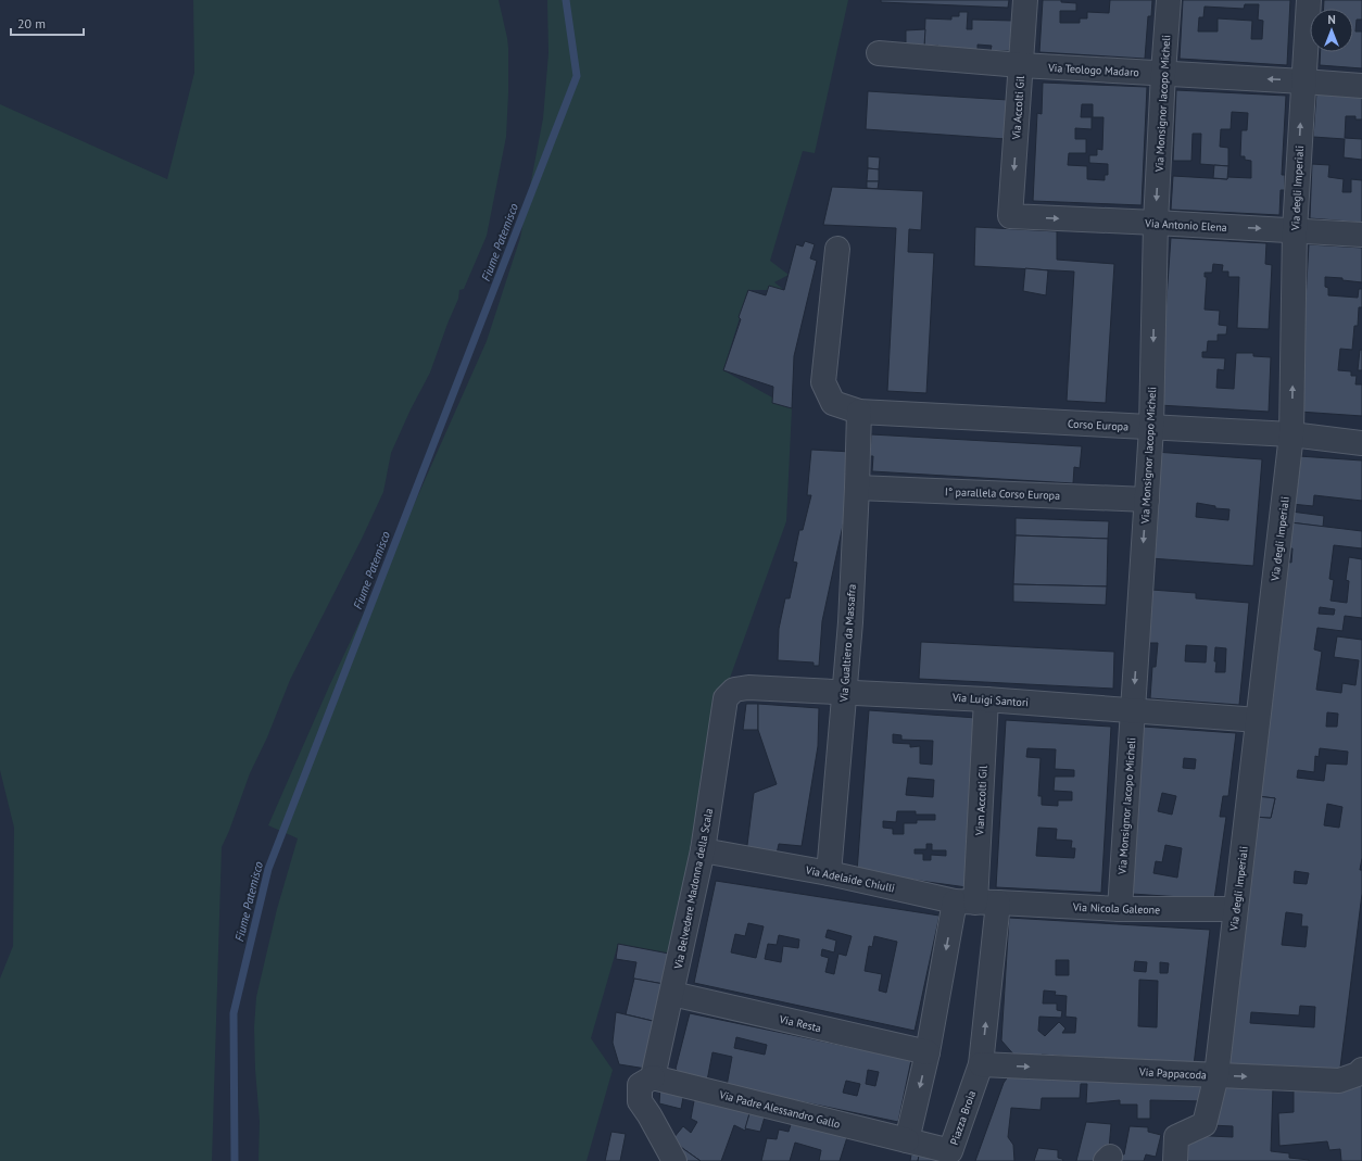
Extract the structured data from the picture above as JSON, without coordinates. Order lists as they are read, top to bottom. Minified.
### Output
{"streets":{"street":["Via Teologo Madaro","Via Monsignor Iacopo Micheli","Via Accolti Gil","Via degli Imperiali","Via Antonio Elena","Corso Europa","I° parallela Corso Europa","Via Gualtiero da Massafra","Via Luigi Santori","Vian Accolti Gil","Via Adelaide Chiulli","Via Belvedere Madonna della Scala","Via Nicola Galeone","Via Resta","Via Pappacoda","Via Padre Alessandro Gallo","Piazza Broia"]},"crossings":[["Via Teologo Madaro","Via Monsignor Iacopo Micheli"],["Via Teologo Madaro","Via Accolti Gil"],["Via Teologo Madaro","Via degli Imperiali"],["Via Monsignor Iacopo Micheli","Via Antonio Elena"],["Via Monsignor Iacopo Micheli","Corso Europa"],["Via Monsignor Iacopo Micheli","I° parallela Corso Europa"],["Via Monsignor Iacopo Micheli","Via Luigi Santori"],["Via Monsignor Iacopo Micheli","Via Nicola Galeone"],["Via Accolti Gil","Via Antonio Elena"],["Via degli Imperiali","Via Antonio Elena"],["Via degli Imperiali","Corso Europa"],["Via degli Imperiali","Via Luigi Santori"],["Via degli Imperiali","Via Nicola Galeone"],["Via degli Imperiali","Via Pappacoda"],["Corso Europa","Via Gualtiero da Massafra"],["I° parallela Corso Europa","Via Gualtiero da Massafra"],["Via Gualtiero da Massafra","Via Luigi Santori"],["Via Gualtiero da Massafra","Via Adelaide Chiulli"],["Via Luigi Santori","Vian Accolti Gil"],["Via Luigi Santori","Via Belvedere Madonna della Scala"],["Vian Accolti Gil","Via Adelaide Chiulli"],["Vian Accolti Gil","Via Nicola Galeone"],["Vian Accolti Gil","Piazza Broia"],["Via Adelaide Chiulli","Via Belvedere Madonna della Scala"],["Via Adelaide Chiulli","Via Nicola Galeone"],["Via Adelaide Chiulli","Piazza Broia"],["Via Belvedere Madonna della Scala","Via Resta"],["Via Belvedere Madonna della Scala","Via Padre Alessandro Gallo"],["Via Nicola Galeone","Piazza Broia"],["Via Pappacoda","Piazza Broia"],["Via Padre Alessandro Gallo","Piazza Broia"]],"one_way":["Via Monsignor Iacopo Micheli","Via Accolti Gil","Via Antonio Elena","Via Pappacoda"],"water":["Fiume Patemisco"],"scale_bar":"20 m","north":"top"}
